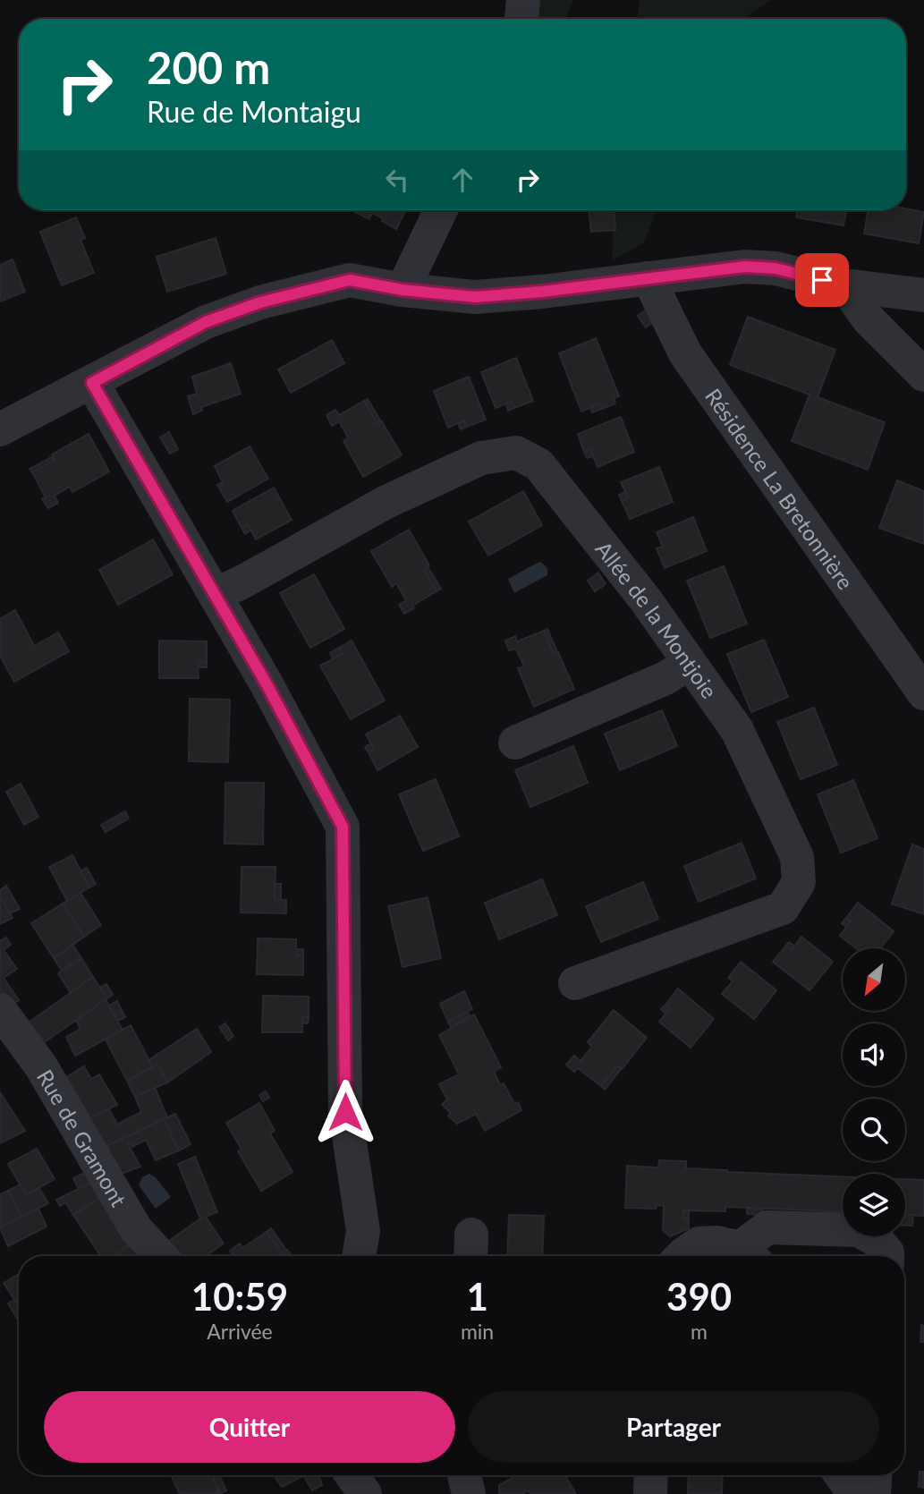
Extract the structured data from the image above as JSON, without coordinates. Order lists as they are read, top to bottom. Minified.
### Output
{"streets":{"street":["Résidence La Bretonnière","Allée de la Montjoie","Rue de Gramont"]},"north":"bottom left","page":{"turn":["200 m","Rue de Montaigu"],"eta":["10:59","Arrivée","1","min","390","m"],"buttons":["Quitter","Partager"]}}
